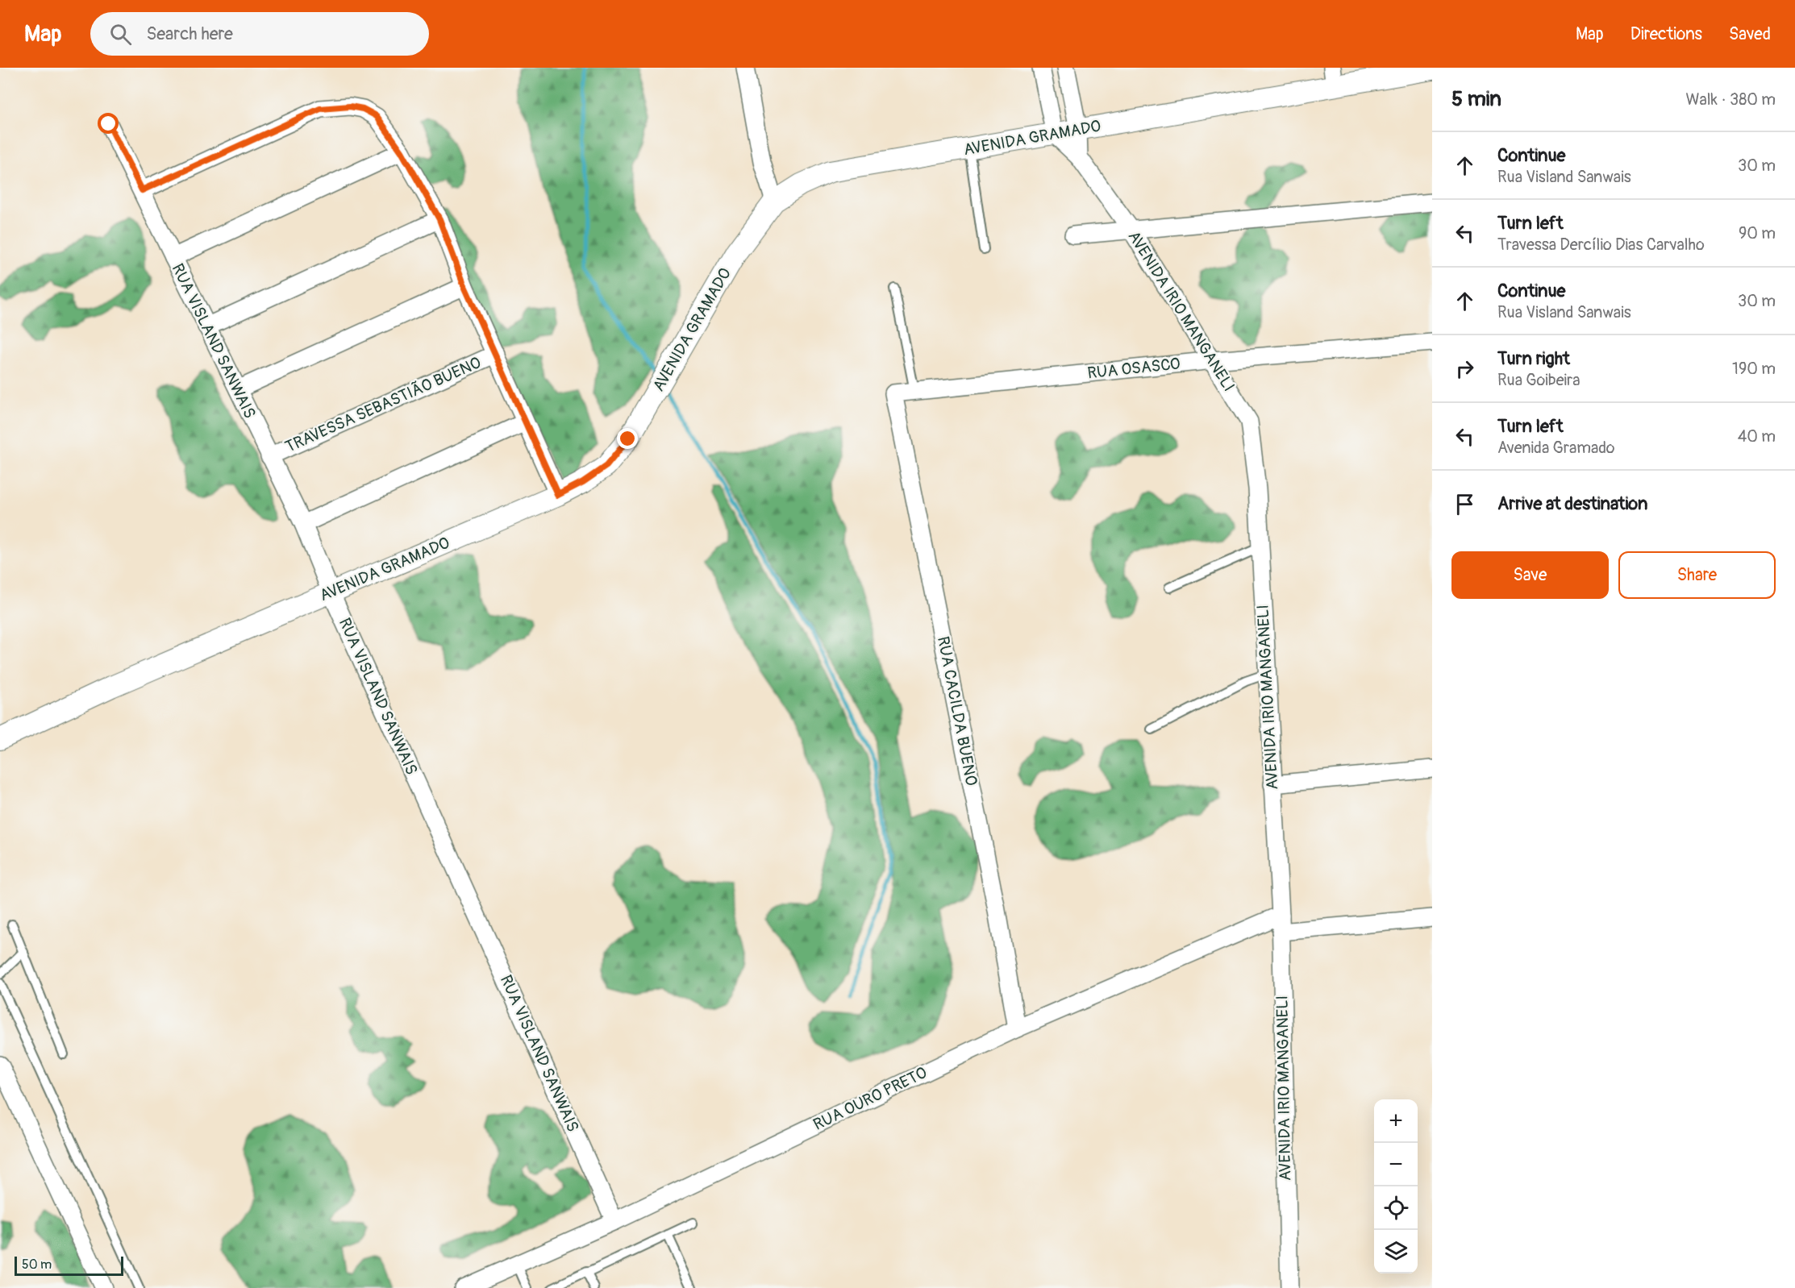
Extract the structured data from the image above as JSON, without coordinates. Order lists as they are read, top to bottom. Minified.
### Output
{"streets":{"street":["AVENIDA GRAMADO","AVENIDA IRIO MANGANELI","RUA VISLAND SANWAIS","RUA OSASCO","TRAVESSA SEBASTIÃO BUENO","RUA CACILDA BUENO","RUA OURO PRETO"]},"crossings":[["AVENIDA GRAMADO","AVENIDA IRIO MANGANELI"],["AVENIDA GRAMADO","RUA VISLAND SANWAIS"],["AVENIDA IRIO MANGANELI","RUA OSASCO"],["AVENIDA IRIO MANGANELI","RUA OURO PRETO"],["RUA VISLAND SANWAIS","TRAVESSA SEBASTIÃO BUENO"],["RUA VISLAND SANWAIS","RUA OURO PRETO"],["RUA OSASCO","RUA CACILDA BUENO"],["RUA CACILDA BUENO","RUA OURO PRETO"]],"scale_bar":"50 m","page":{"header":"Map","search":"Search here","nav":["Map","Directions","Saved"],"heading":["5 min","Walk · 380 m"],"list":[["Continue","Rua Visland Sanwais","30 m"],["Turn left","Travessa Dercílio Dias Carvalho","90 m"],["Continue","Rua Visland Sanwais","30 m"],["Turn right","Rua Goibeira","190 m"],["Turn left","Avenida Gramado","40 m"],"Arrive at destination"],"buttons":["Save","Share"],"map_buttons":["+","−"],"scale":"50 m"}}
